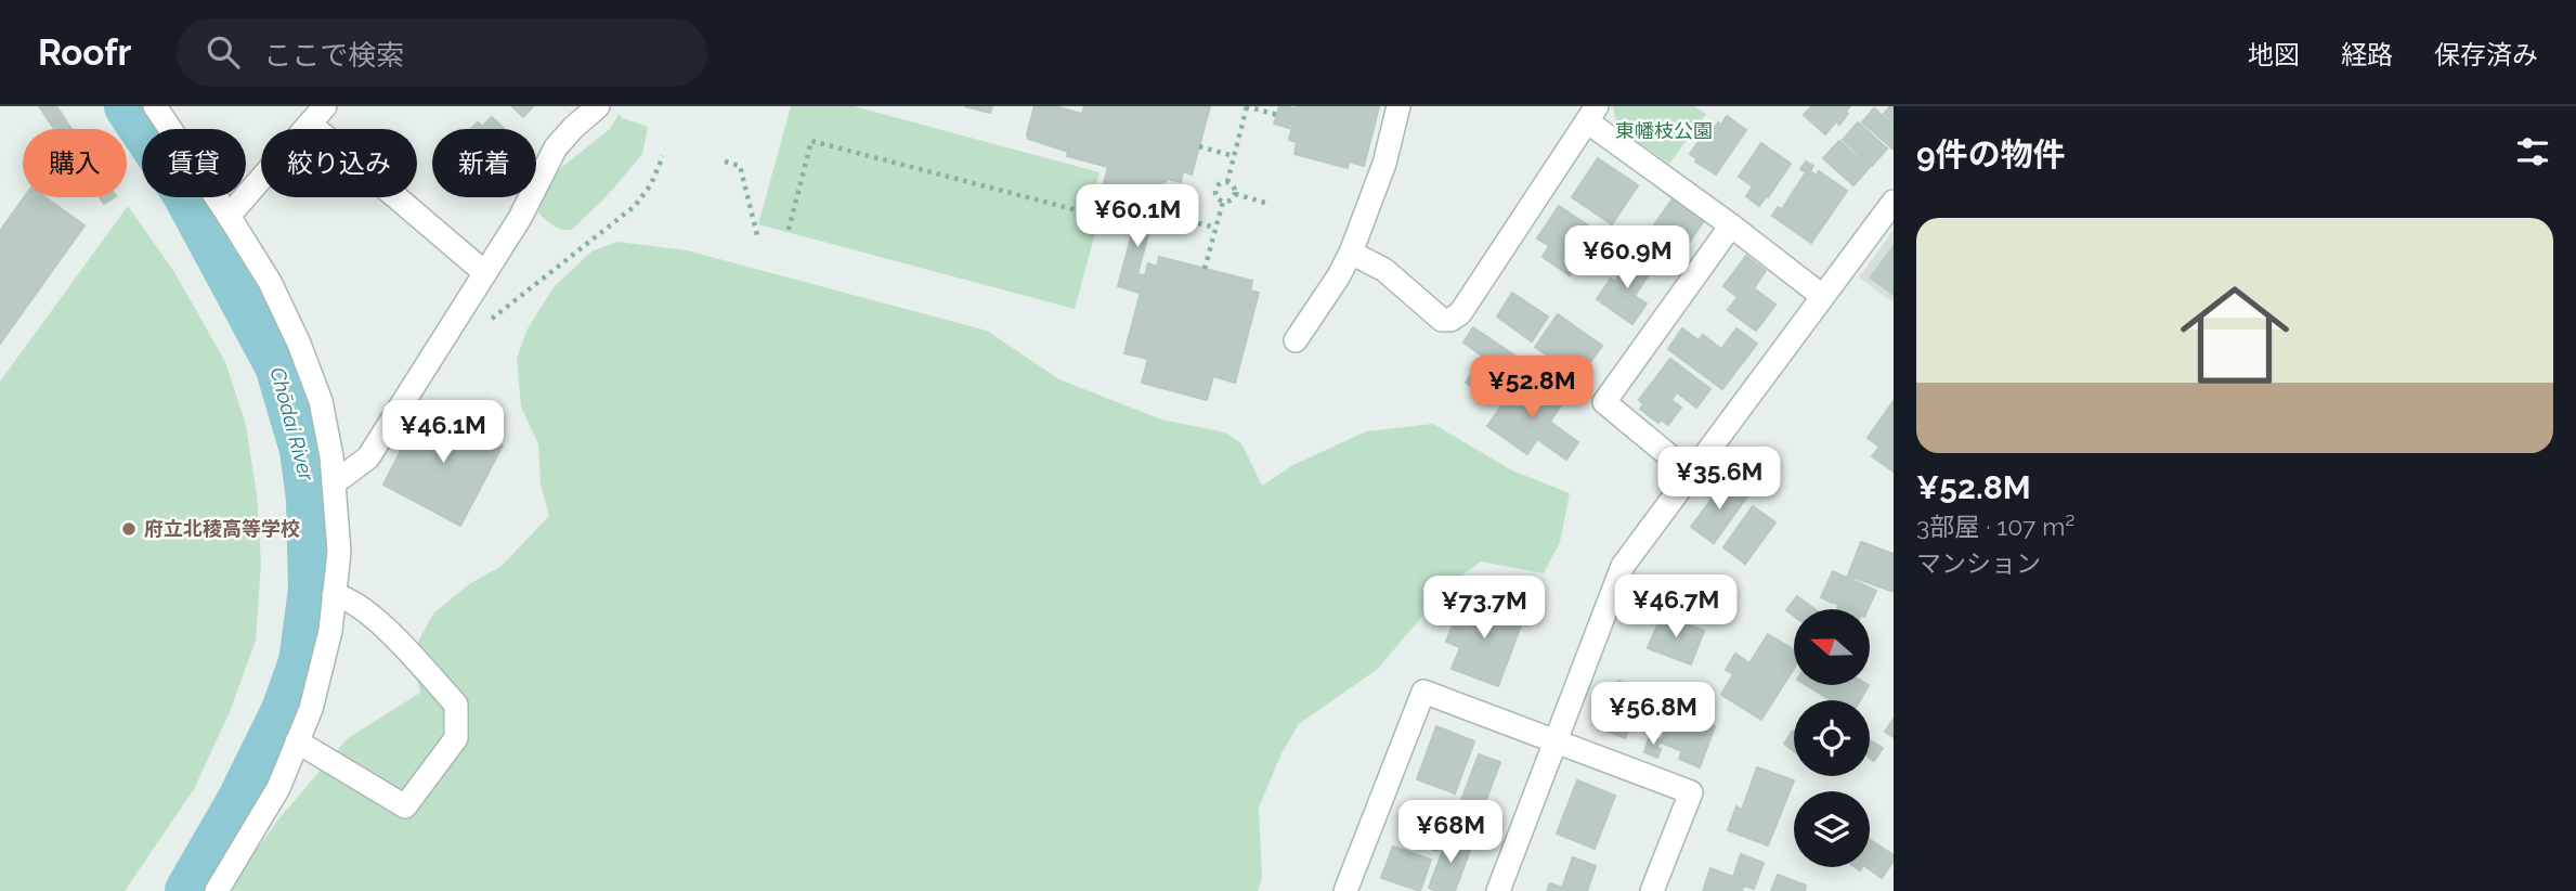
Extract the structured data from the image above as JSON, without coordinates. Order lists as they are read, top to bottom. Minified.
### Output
{"water":["Chōdai River"],"parks":["東幡枝公園"],"places":["府立北稜高等学校"],"north":"left","page":{"header":"Roofr","search":"ここで検索","nav":["地図","経路","保存済み"],"heading":"9件の物件","chip":["購入","賃貸","絞り込み","新着"],"price":["¥60.1M","¥60.9M","¥52.8M","¥46.1M","¥35.6M","¥46.7M","¥73.7M","¥56.8M","¥68M"],"list":[{"name":"¥52.8M","note":"3部屋 · 107 m² · マンション"}]}}
